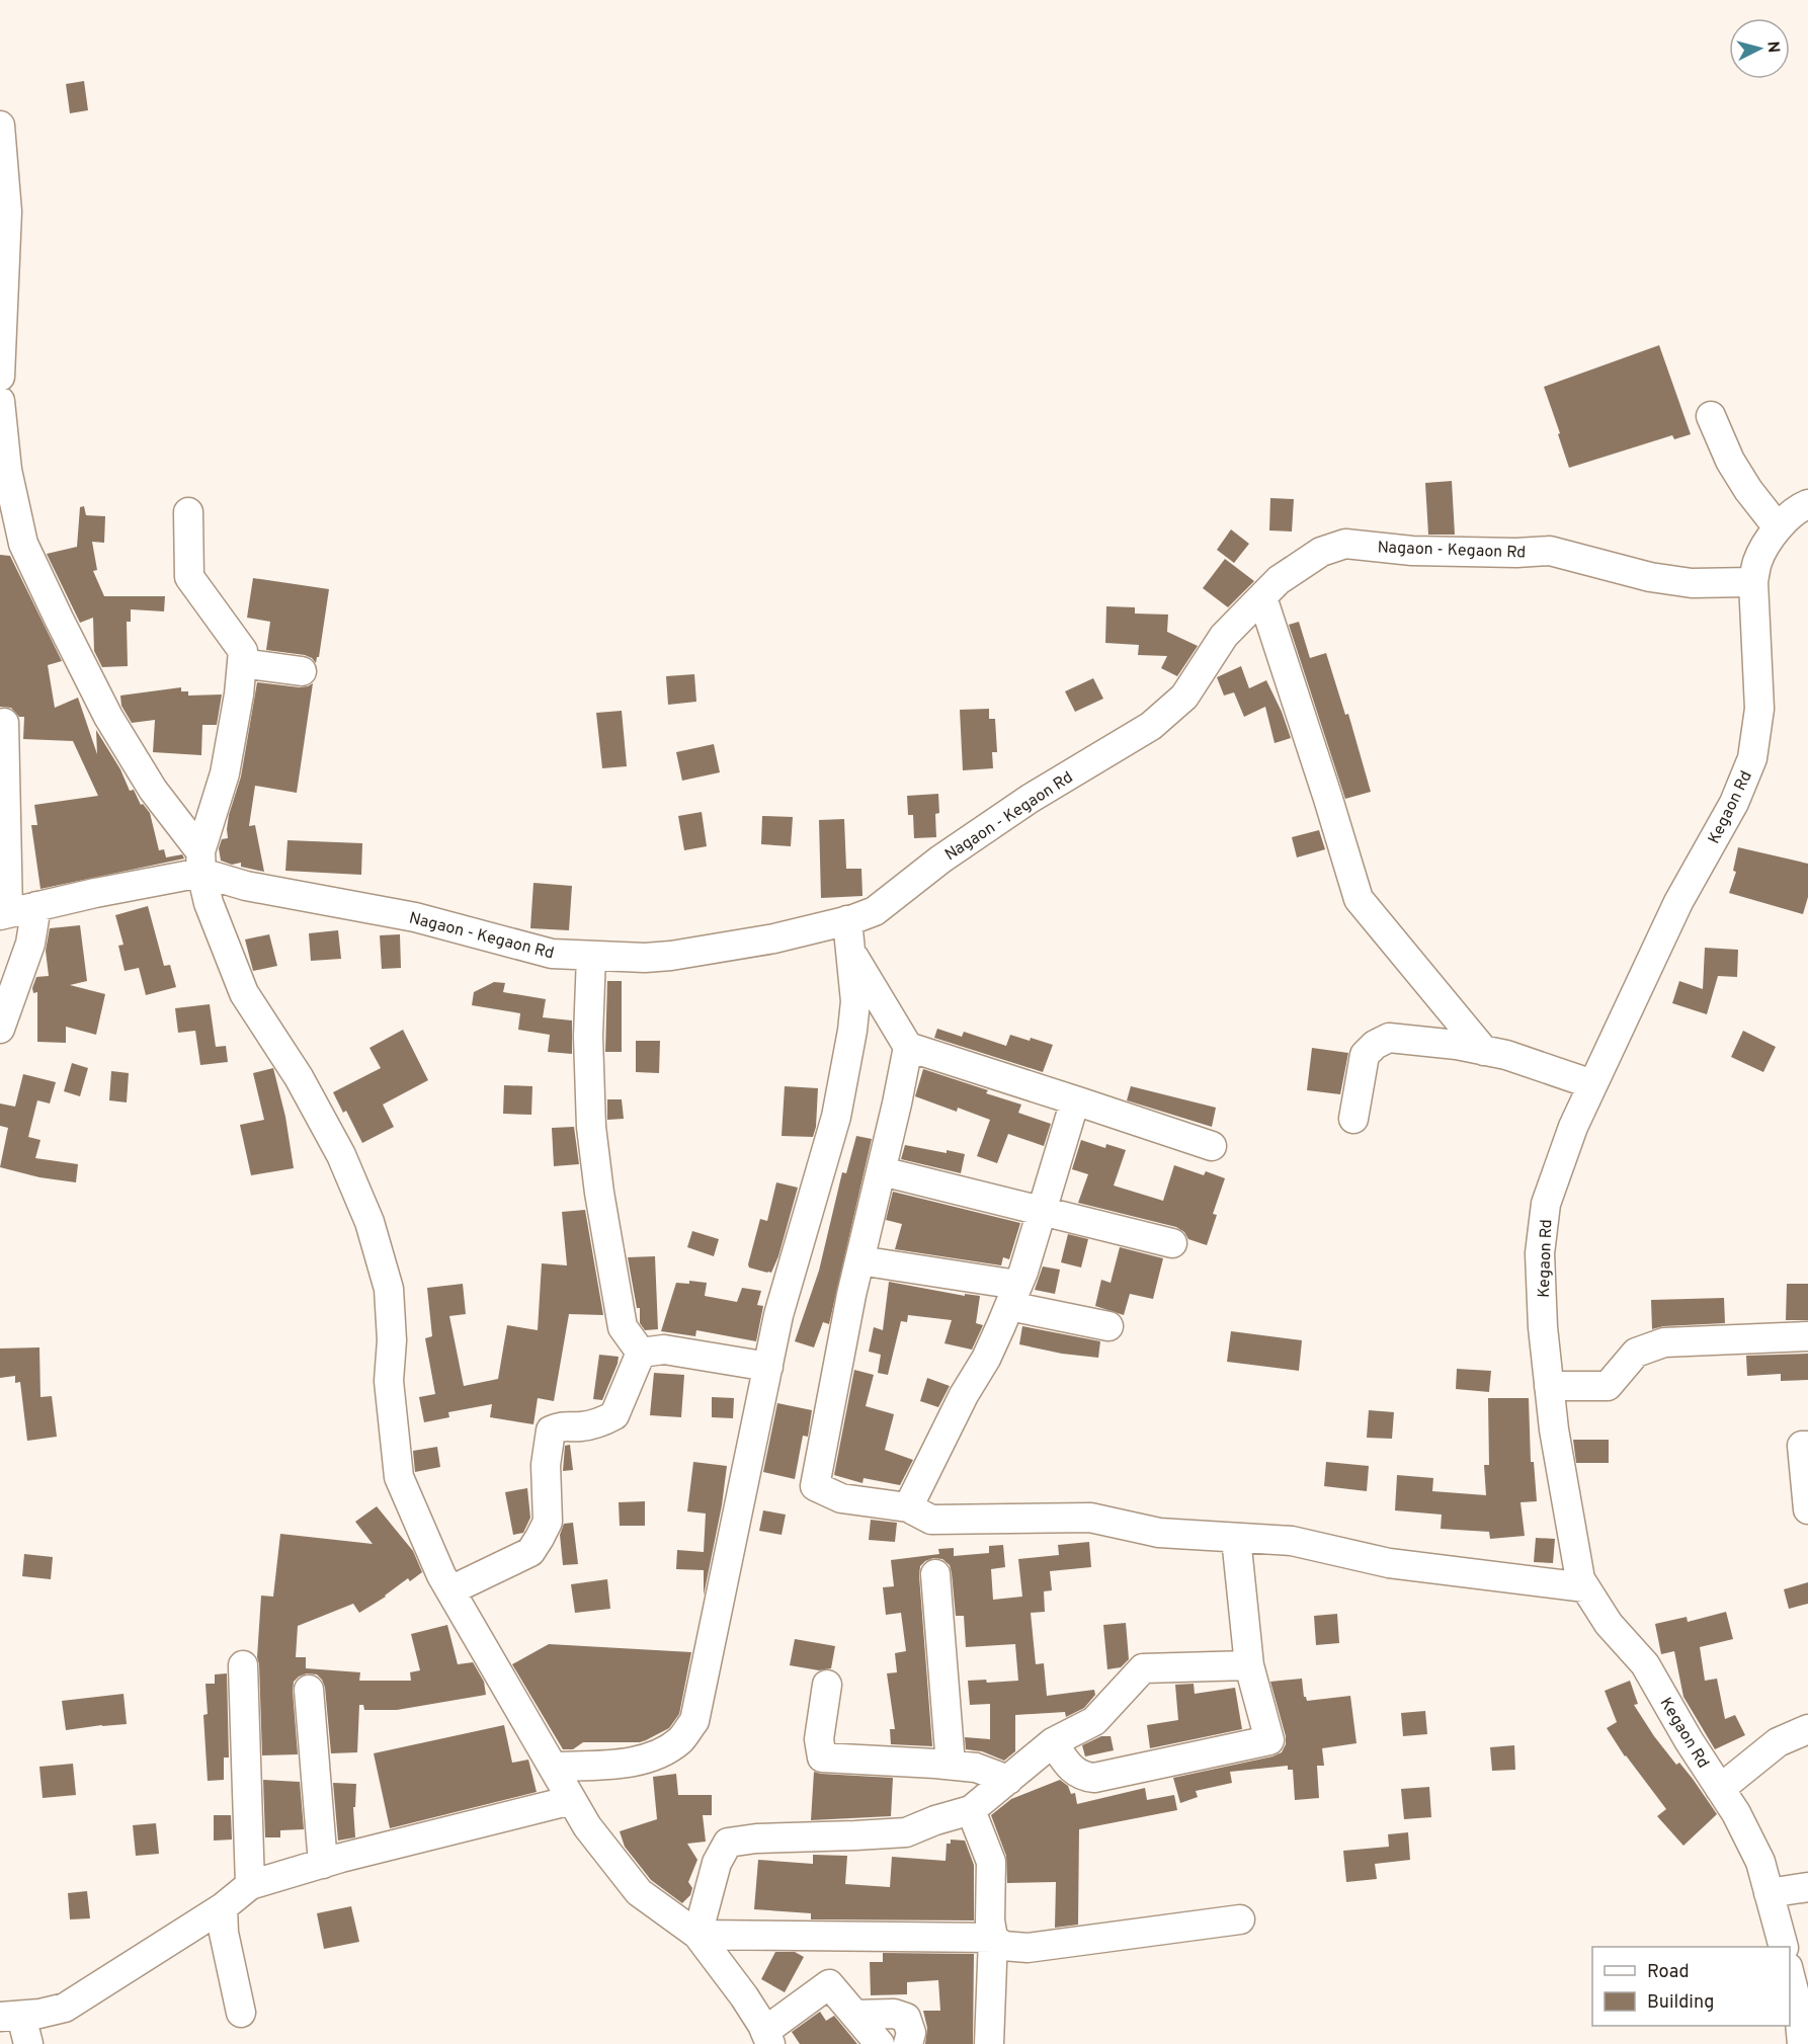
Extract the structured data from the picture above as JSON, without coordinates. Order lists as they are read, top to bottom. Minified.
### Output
{"streets":{"street":["Nagaon - Kegaon Rd","Kegaon Rd"]},"crossings":[["Nagaon - Kegaon Rd","Kegaon Rd"]],"legend":["Road","Building"],"north":"right"}
